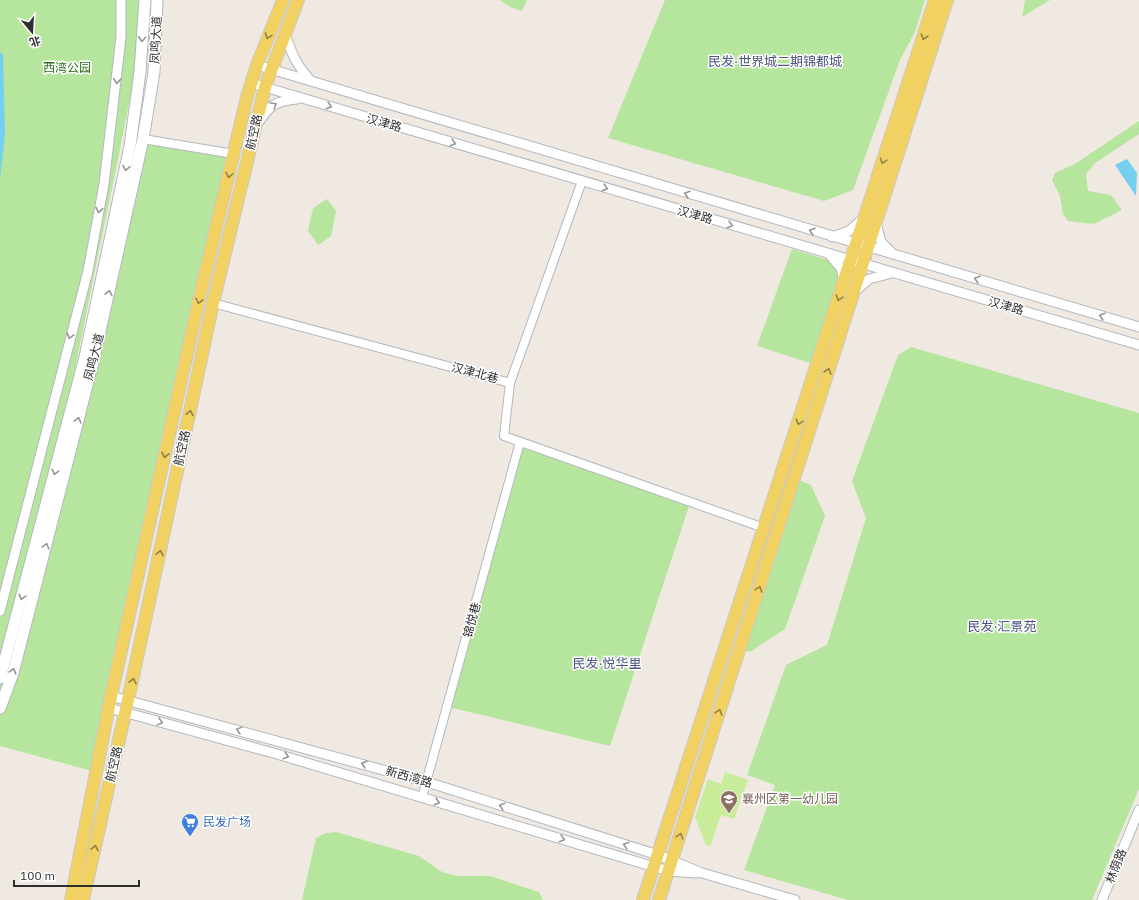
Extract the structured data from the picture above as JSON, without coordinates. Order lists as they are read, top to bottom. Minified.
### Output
{"streets":{"main road":["凤鸣大道","航空路"],"street":["汉津路","汉津北巷","锦悦巷","新西湾路","林荫路"]},"crossings":[["汉津路","航空路"],["航空路","汉津北巷"],["航空路","新西湾路"],["汉津北巷","锦悦巷"],["锦悦巷","新西湾路"]],"districts":["民发·世界城二期锦都城","民发·汇景苑","民发·悦华里"],"parks":["西湾公园"],"places":{"school or university":["襄州区第一幼儿园"],"supermarket":["民发广场"]},"scale_bar":"100 m","north":"bottom"}
